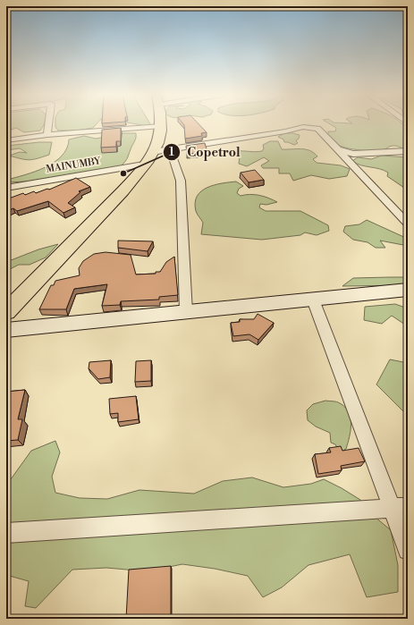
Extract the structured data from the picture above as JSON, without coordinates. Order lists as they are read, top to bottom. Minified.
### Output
{"streets":{"street":["MAINUMBY"]},"places":["Copetrol"]}
